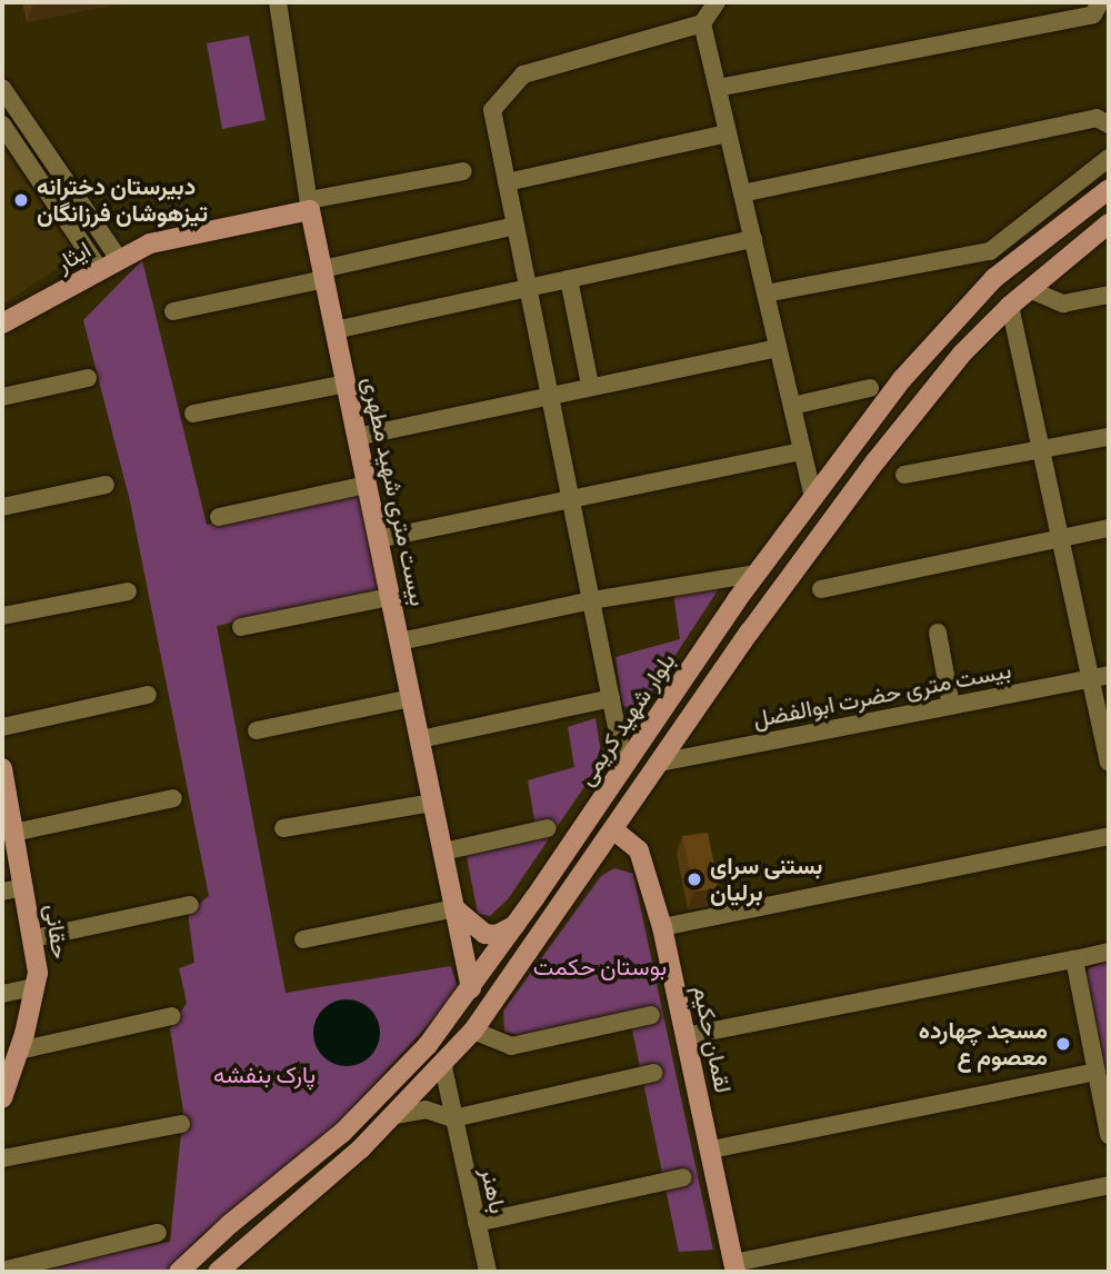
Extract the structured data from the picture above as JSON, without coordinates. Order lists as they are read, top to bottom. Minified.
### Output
{"streets":{"main road":["ایثار","بیست متری شهید مطهری","بلوار شهید کریمی","حقانی","لقمان حکیم"],"street":["بیست متری حضرت ابوالفضل","باهنر"]},"crossings":[["ایثار","بیست متری شهید مطهری"],["بیست متری شهید مطهری","بلوار شهید کریمی"]],"parks":["بوستان حکمت","پارک بنفشه"],"places":["دبیرستان دخترانه تیزهوشان فرزانگان","بستنی سرای برلیان","مسجد چهارده معصوم ع"]}
